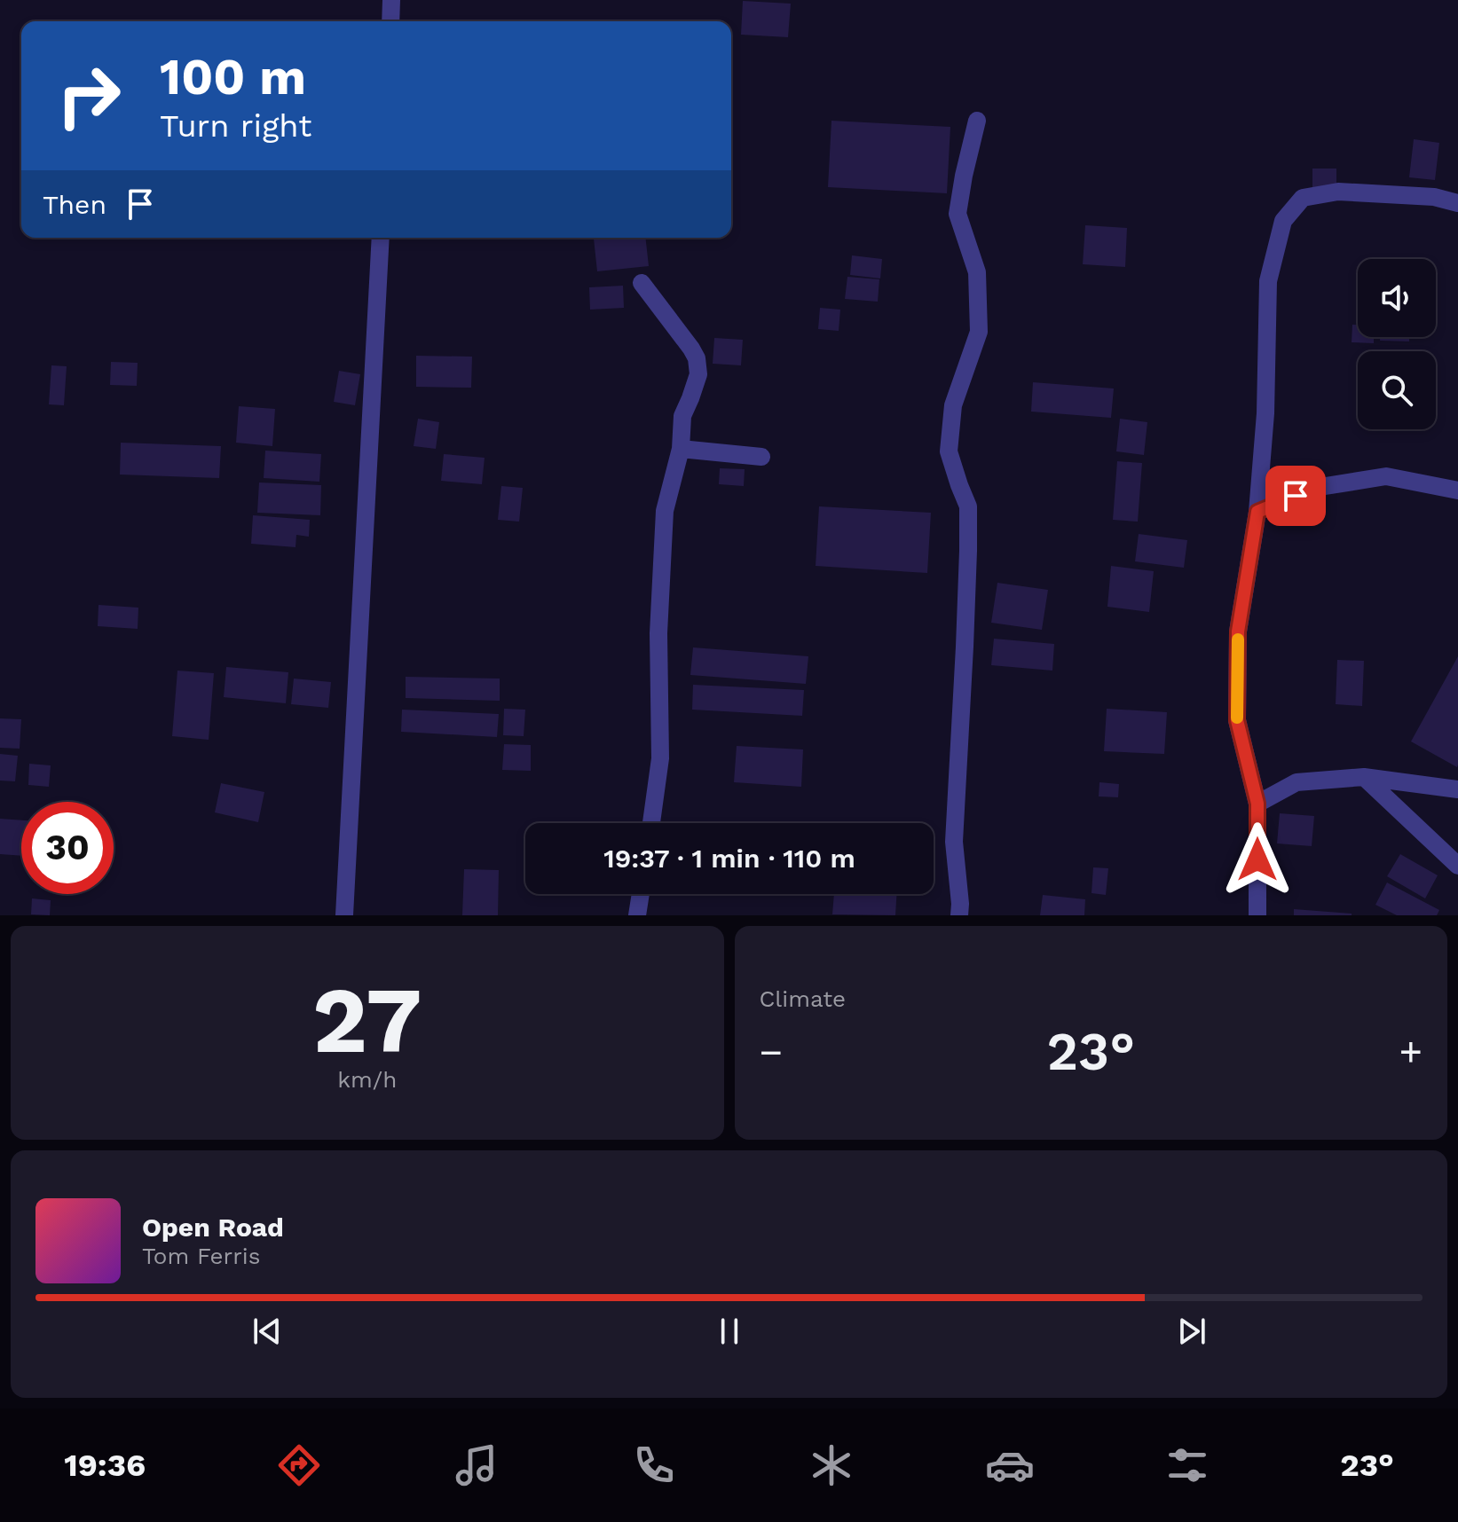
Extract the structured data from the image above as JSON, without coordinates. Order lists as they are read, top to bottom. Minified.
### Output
{"page":{"turn":["100 m","Turn right"],"then":"Then","limit":"30","trip":"19:37 · 1 min · 110 m","tile":[["27","km/h"],"Climate"],"heat":["−","23°","+"],"song":["Open Road","Tom Ferris"],"tabs":["19:36","23°"]}}
